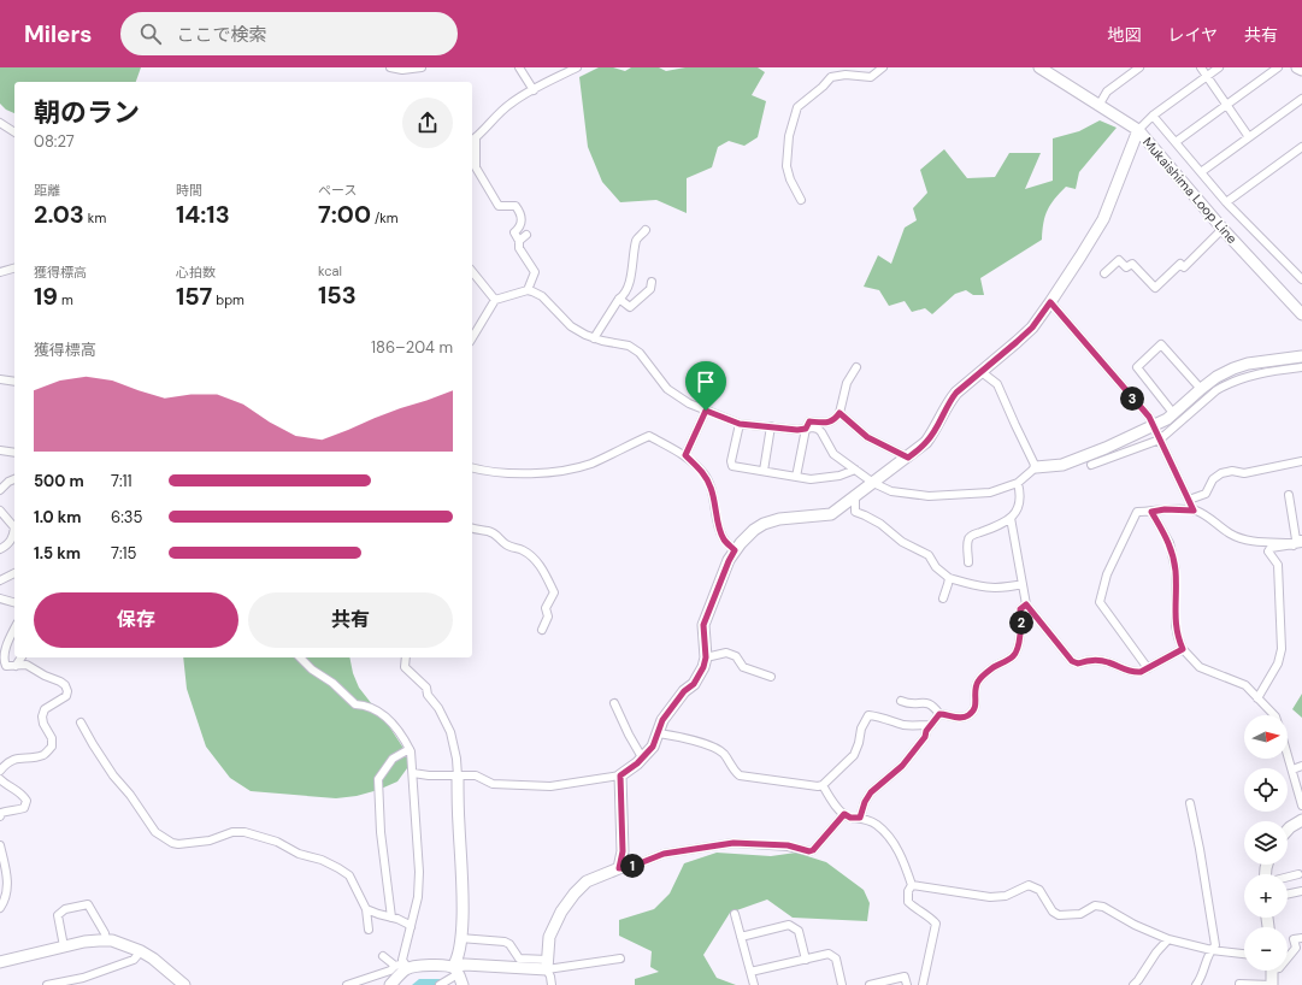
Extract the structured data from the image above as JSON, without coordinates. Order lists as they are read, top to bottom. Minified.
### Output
{"streets":{"street":["Mukaishima Loop Line"]},"north":"right","page":{"header":"Milers","search":"ここで検索","nav":["地図","レイヤ","共有"],"heading":["朝のラン","08:27"],"stats":[["距離","2.03 km"],["時間","14:13"],["ペース","7:00 /km"],["獲得標高","19 m"],["心拍数","157 bpm"],["kcal","153"]],"chart":["獲得標高","186–204 m"],"pins":["3","2","1"],"list":[{"name":"500 m","note":"7:11"},{"name":"1.0 km","note":"6:35"},{"name":"1.5 km","note":"7:15"}],"buttons":["保存","共有"],"map_buttons":["+","−"]}}
